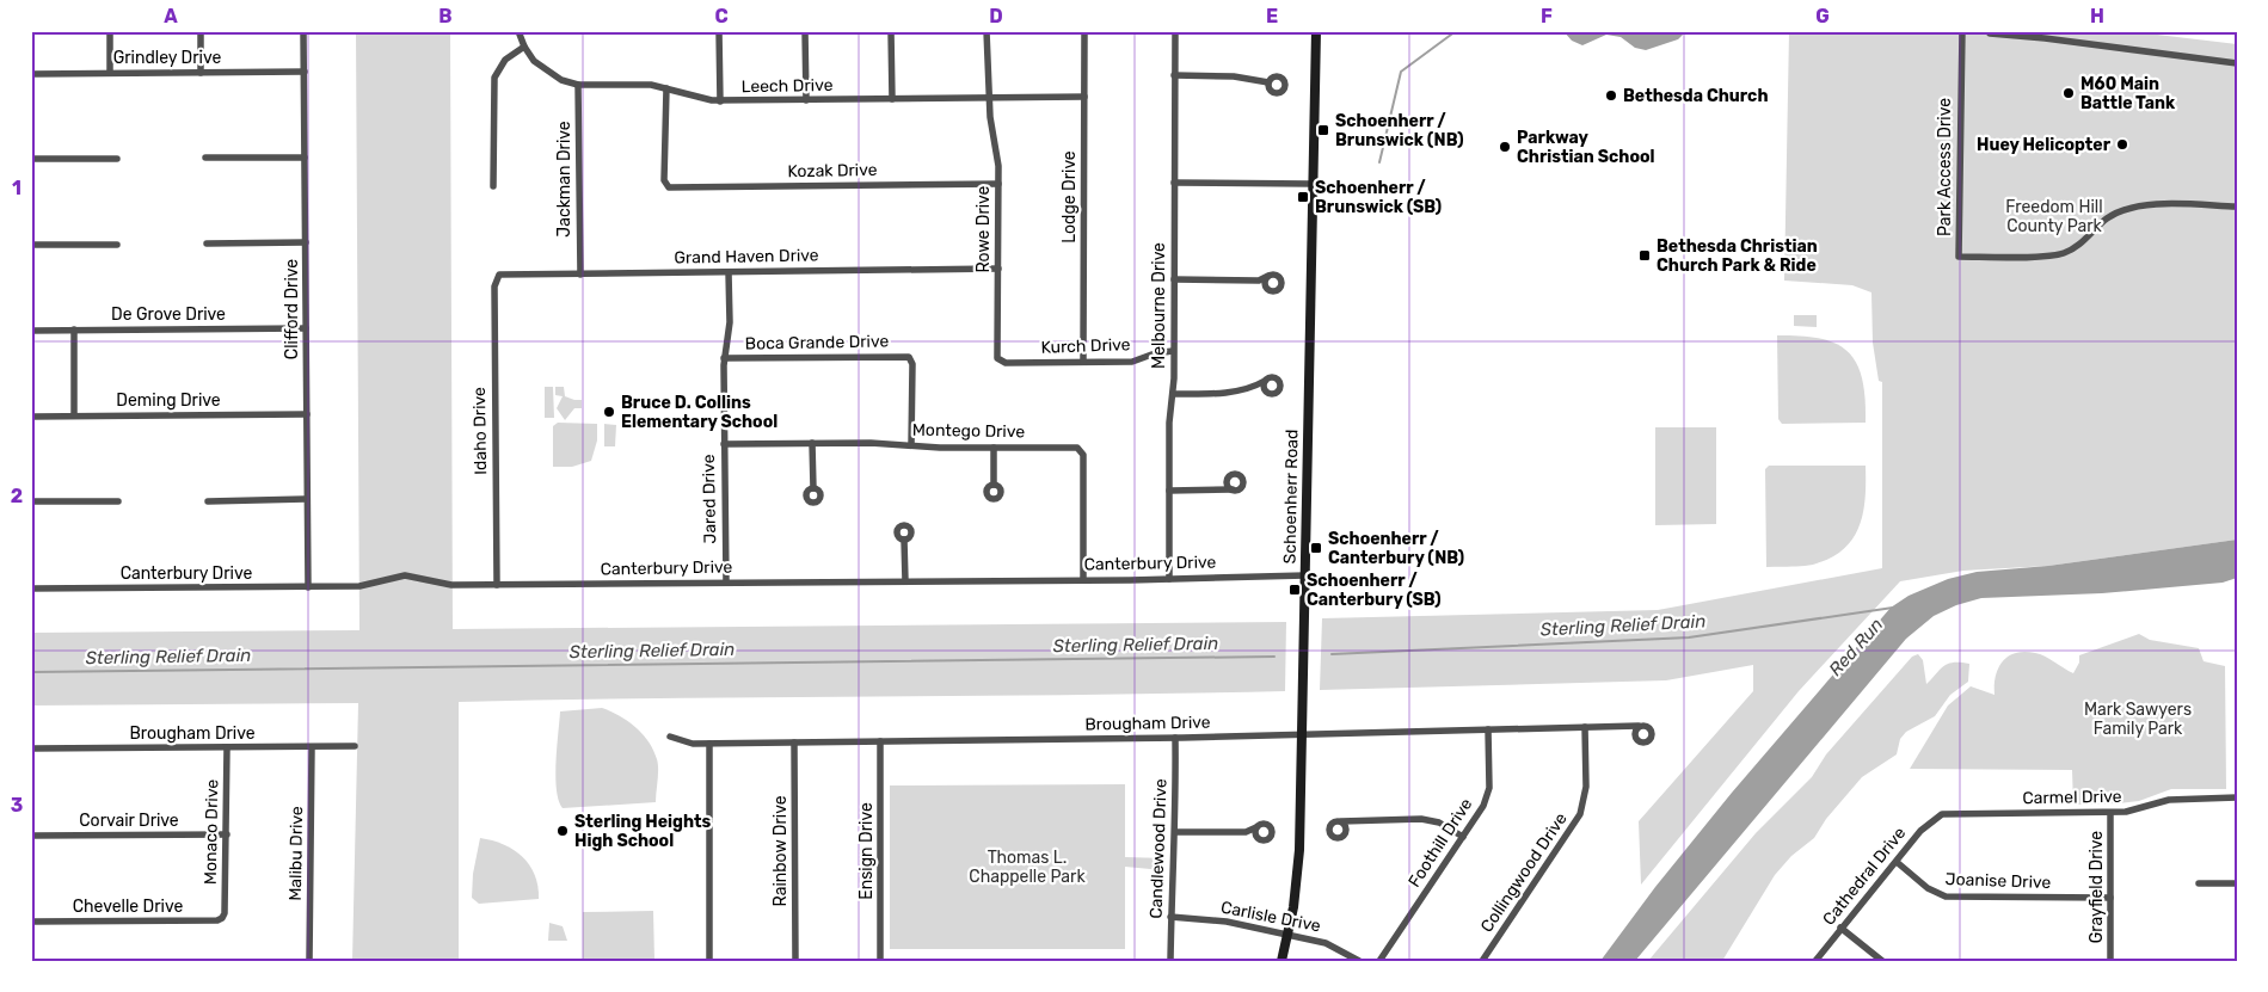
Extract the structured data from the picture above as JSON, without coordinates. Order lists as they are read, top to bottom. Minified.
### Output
{"streets":{"main road":["Schoenherr Road"],"street":["Grindley Drive","Leech Drive","Park Access Drive","Kozak Drive","Jackman Drive","Lodge Drive","Rowe Drive","Grand Haven Drive","Melbourne Drive","Clifford Drive","De Grove Drive","Boca Grande Drive","Kurch Drive","Deming Drive","Idaho Drive","Montego Drive","Jared Drive","Canterbury Drive","Brougham Drive","Carmel Drive","Corvair Drive","Monaco Drive","Foothill Drive","Candlewood Drive","Rainbow Drive","Ensign Drive","Malibu Drive","Collingwood Drive","Cathedral Drive","Joanise Drive","Grayfield Drive","Chevelle Drive","Carlisle Drive"]},"crossings":[["Grindley Drive","Clifford Drive"],["Leech Drive","Kozak Drive"],["Leech Drive","Jackman Drive"],["Leech Drive","Lodge Drive"],["Leech Drive","Rowe Drive"],["Kozak Drive","Rowe Drive"],["Jackman Drive","Grand Haven Drive"],["Lodge Drive","Kurch Drive"],["Rowe Drive","Grand Haven Drive"],["Rowe Drive","Kurch Drive"],["Grand Haven Drive","Idaho Drive"],["Grand Haven Drive","Jared Drive"],["Melbourne Drive","Kurch Drive"],["Melbourne Drive","Canterbury Drive"],["Clifford Drive","De Grove Drive"],["Clifford Drive","Deming Drive"],["Clifford Drive","Canterbury Drive"],["Boca Grande Drive","Montego Drive"],["Boca Grande Drive","Jared Drive"],["Idaho Drive","Canterbury Drive"],["Montego Drive","Jared Drive"],["Montego Drive","Canterbury Drive"],["Schoenherr Road","Canterbury Drive"],["Schoenherr Road","Brougham Drive"],["Schoenherr Road","Carlisle Drive"],["Jared Drive","Canterbury Drive"],["Brougham Drive","Monaco Drive"],["Brougham Drive","Foothill Drive"],["Brougham Drive","Candlewood Drive"],["Brougham Drive","Rainbow Drive"],["Brougham Drive","Ensign Drive"],["Brougham Drive","Malibu Drive"],["Brougham Drive","Collingwood Drive"],["Carmel Drive","Cathedral Drive"],["Carmel Drive","Grayfield Drive"],["Corvair Drive","Monaco Drive"],["Monaco Drive","Chevelle Drive"],["Candlewood Drive","Carlisle Drive"],["Cathedral Drive","Joanise Drive"],["Joanise Drive","Grayfield Drive"]],"water":["Sterling Relief Drain","Red Run"],"parks":["Freedom Hill County Park","Mark Sawyers Family Park","Thomas L. Chappelle Park"],"places":{"other":["M60 Main Battle Tank","Bethesda Church","Huey Helicopter","Parkway Christian School","Bruce D. Collins Elementary School","Sterling Heights High School"],"transit":["Schoenherr / Brunswick (NB)","Schoenherr / Brunswick (SB)","Bethesda Christian Church Park & Ride","Schoenherr / Canterbury (NB)","Schoenherr / Canterbury (SB)"]},"grid":{"columns":["A","B","C","D","E","F","G","H"],"rows":["1","2","3"]}}
